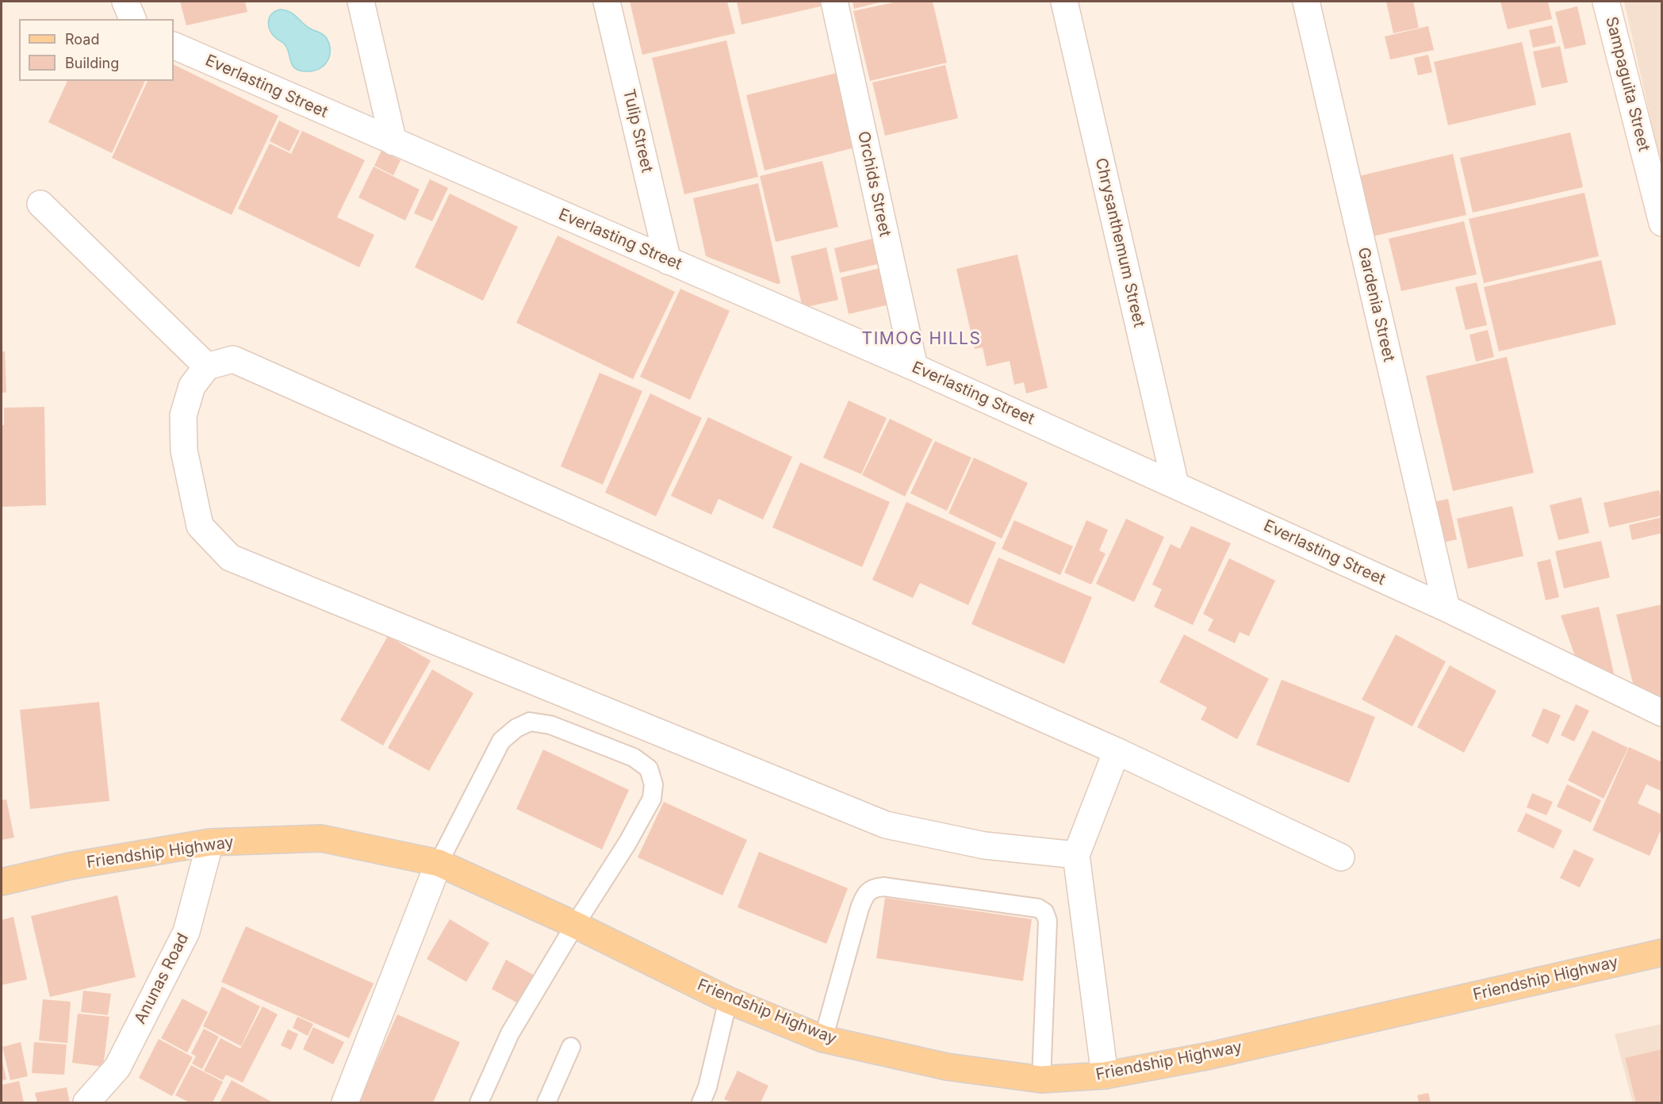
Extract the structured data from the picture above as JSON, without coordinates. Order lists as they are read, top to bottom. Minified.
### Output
{"streets":{"main road":["Friendship Highway"],"street":["Sampaguita Street","Everlasting Street","Tulip Street","Orchids Street","Chrysanthemum Street","Gardenia Street","Anunas Road"]},"crossings":[["Everlasting Street","Tulip Street"],["Everlasting Street","Orchids Street"],["Everlasting Street","Chrysanthemum Street"],["Everlasting Street","Gardenia Street"],["Friendship Highway","Anunas Road"]],"districts":["TIMOG HILLS"],"legend":["Road","Building"]}
